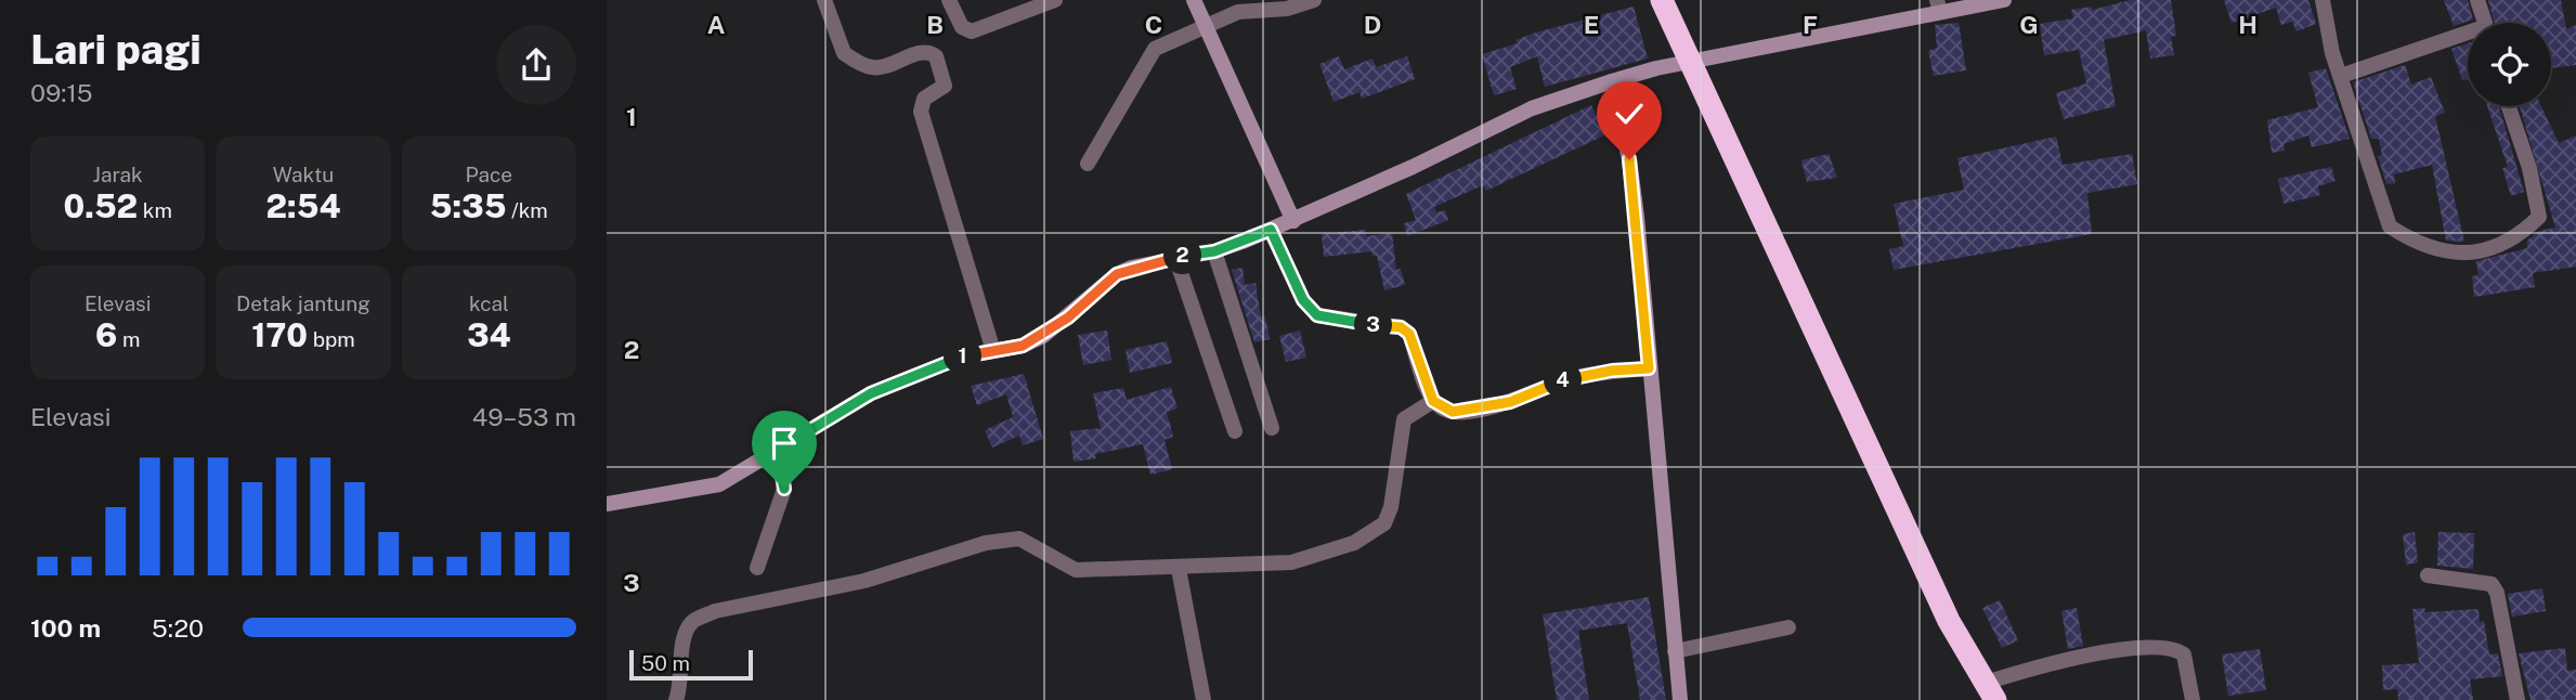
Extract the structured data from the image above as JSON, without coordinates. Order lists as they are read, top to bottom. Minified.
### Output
{"scale_bar":"50 m","page":{"heading":["Lari pagi","09:15"],"stats":[["Jarak","0.52 km"],["Waktu","2:54"],["Pace","5:35 /km"],["Elevasi","6 m"],["Detak jantung","170 bpm"],["kcal","34"]],"pins":["2","3","1","4"],"chart":["Elevasi","49–53 m"],"list":[{"name":"100 m","note":"5:20"}],"scale":"50 m"},"grid":{"columns":["A","B","C","D","E","F","G","H"],"rows":["1","2","3"]}}
